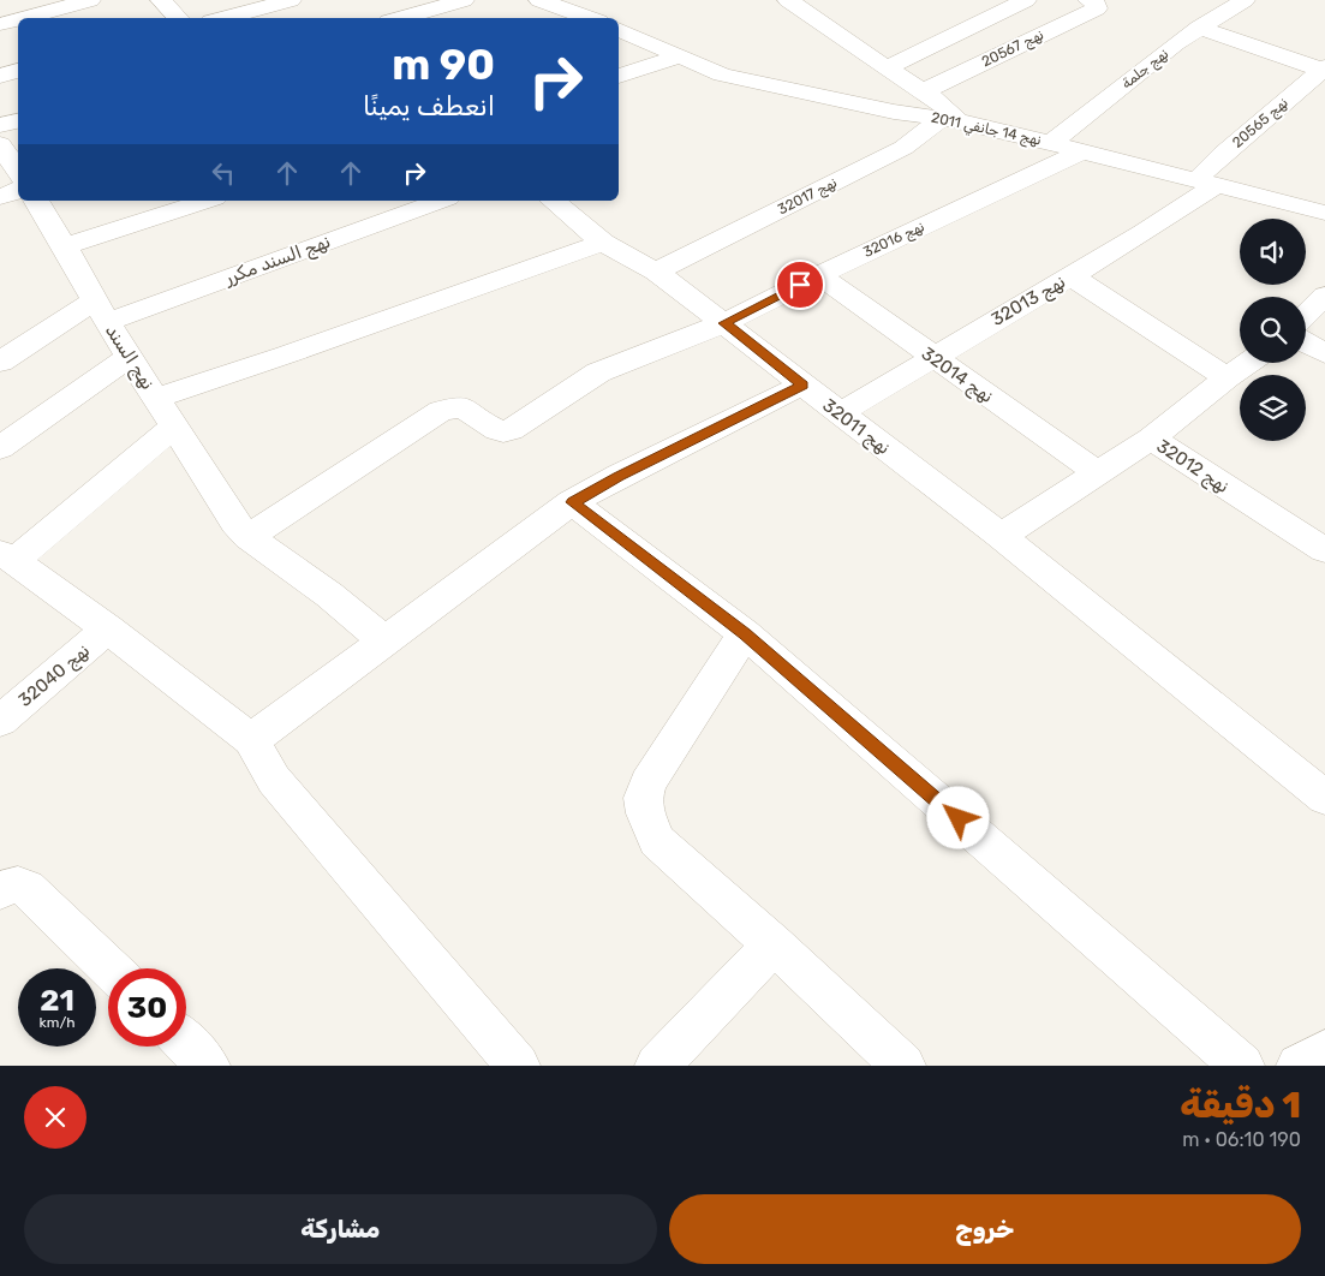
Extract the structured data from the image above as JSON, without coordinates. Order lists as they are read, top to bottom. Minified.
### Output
{"streets":{"street":["نهج 20567","نهج جلمة","نهج 20565","نهج 14 جانفي 2011","نهج 32017","نهج 32016","نهج السند مكرر","نهج 32013","نهج السند","نهج 32014","نهج 32011","نهج 32012","نهج 32040"]},"crossings":[["نهج جلمة","نهج 14 جانفي 2011"],["نهج جلمة","نهج 32016"],["نهج 20565","نهج 14 جانفي 2011"],["نهج 20565","نهج 32013"],["نهج 14 جانفي 2011","نهج 32017"],["نهج 14 جانفي 2011","نهج 32016"],["نهج 14 جانفي 2011","نهج 32013"],["نهج 32017","نهج 32011"],["نهج 32016","نهج السند"],["نهج 32016","نهج 32014"],["نهج 32016","نهج 32011"],["نهج السند مكرر","نهج السند"],["نهج 32013","نهج 32014"],["نهج 32013","نهج 32011"]],"page":{"turn":["90 m","انعطف يمينًا"],"speed":"21 km/h","limit":"30","heading":["1 دقيقة","190 m · 06:10"],"buttons":["خروج","مشاركة"]}}
